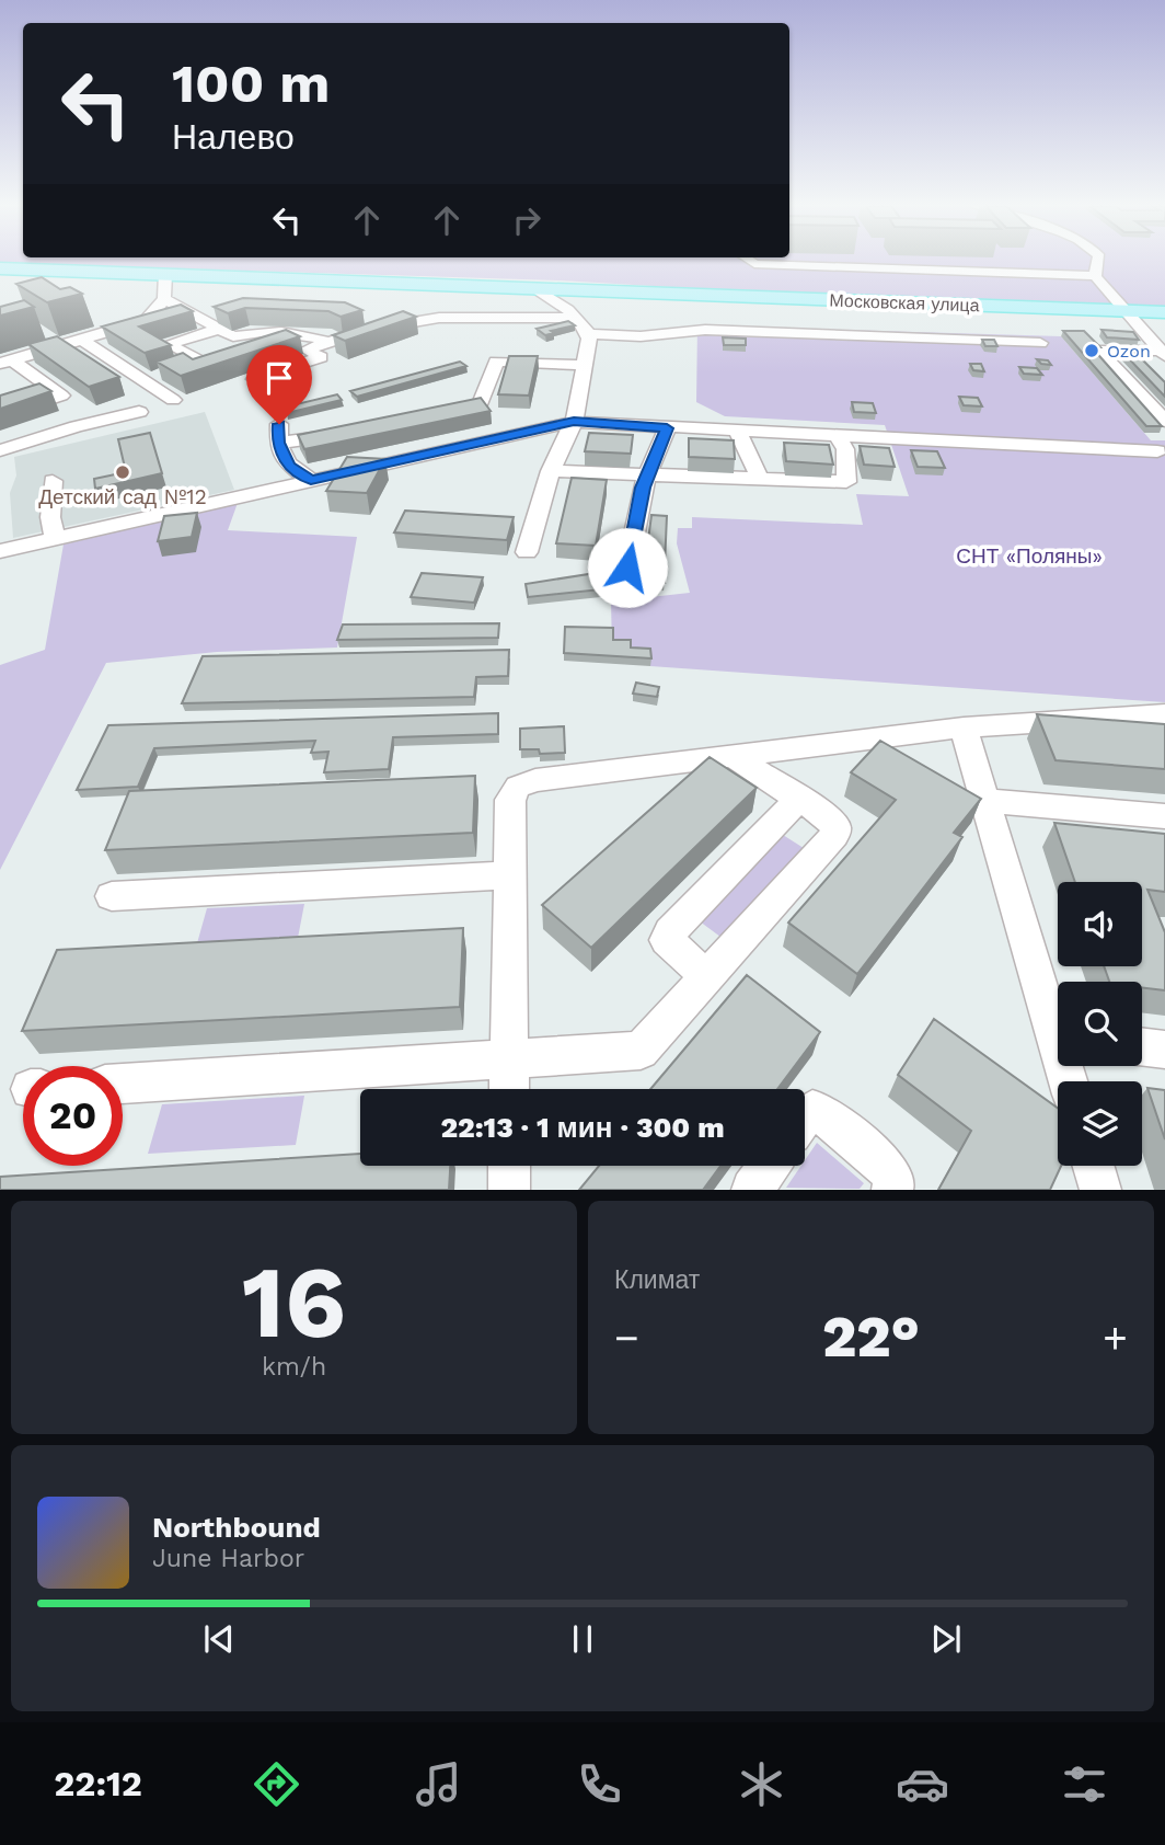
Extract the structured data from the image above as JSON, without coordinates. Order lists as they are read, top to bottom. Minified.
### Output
{"streets":{"main road":["Московская улица"]},"parks":["СНТ «Поляны»"],"places":["Ozon","Детский сад №12"],"page":{"turn":["100 m","Налево"],"limit":"20","trip":"22:13 · 1 мин · 300 m","tile":[["16","km/h"],"Климат"],"heat":["−","22°","+"],"song":["Northbound","June Harbor"],"tabs":"22:12"}}
